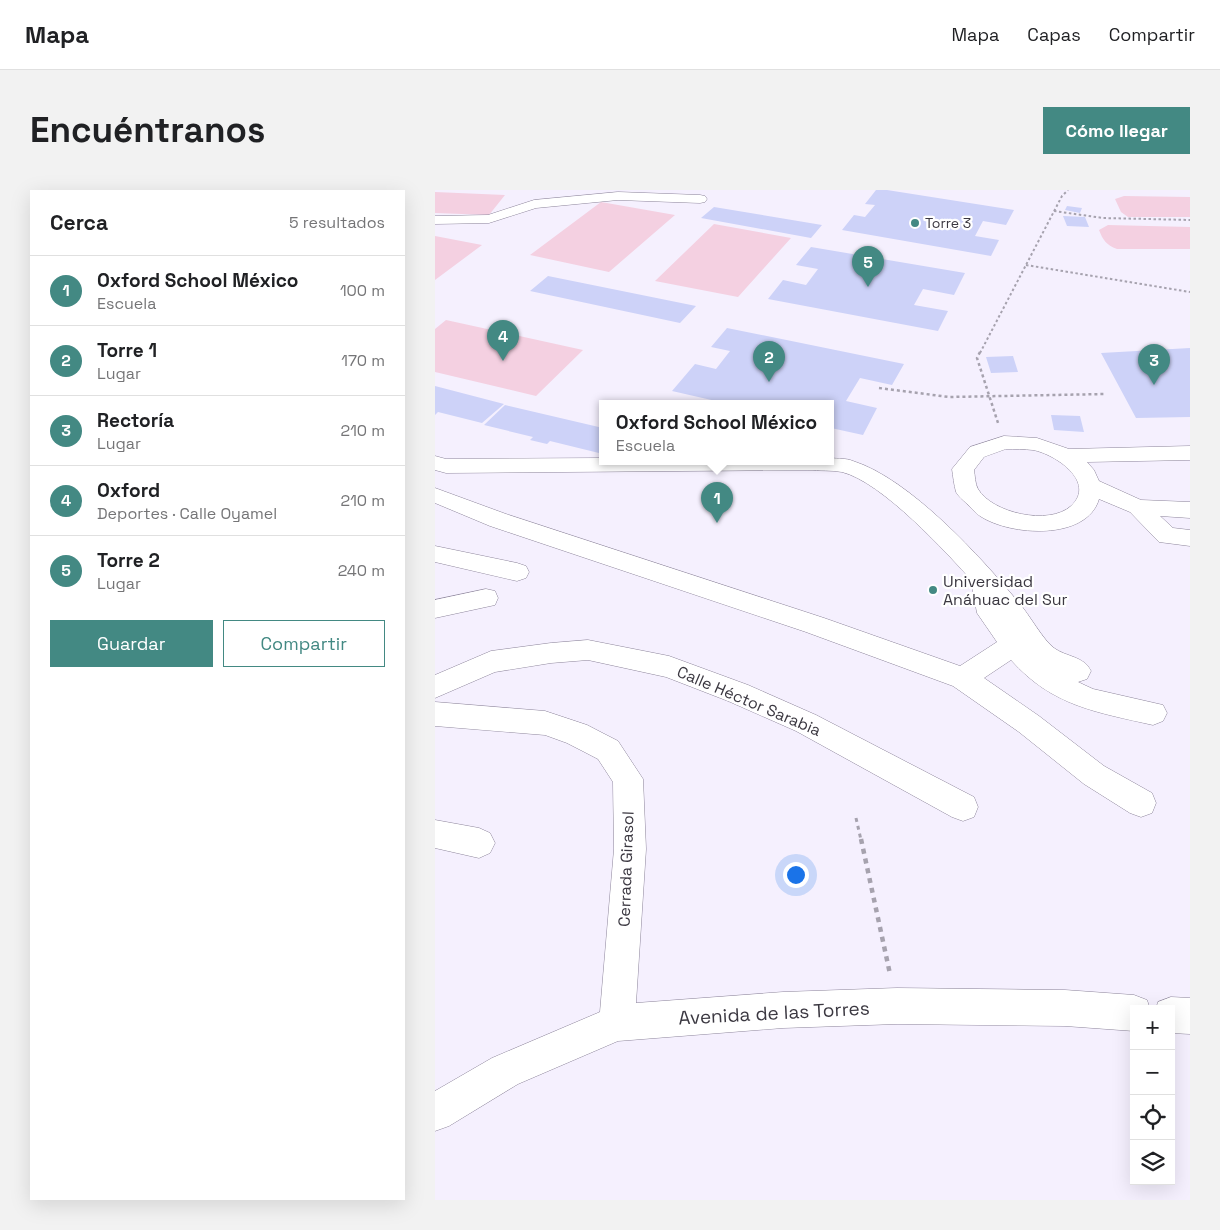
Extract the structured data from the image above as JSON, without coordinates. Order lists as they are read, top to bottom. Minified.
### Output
{"streets":{"street":["Calle Héctor Sarabia","Cerrada Girasol","Avenida de las Torres"]},"crossings":[["Cerrada Girasol","Avenida de las Torres"]],"places":["Torre 3","Universidad Anáhuac del Sur"],"page":{"header":"Mapa","nav":["Mapa","Capas","Compartir"],"buttons":["Cómo llegar",["Guardar","Compartir"]],"title":"Encuéntranos","heading":["Cerca","5 resultados"],"pins":["5","4","2","3","1"],"list":[{"mark":"1","name":"Oxford School México","note":"Escuela","value":"100 m"},{"mark":"2","name":"Torre 1","note":"Lugar","value":"170 m"},{"mark":"3","name":"Rectoría","note":"Lugar","value":"210 m"},{"mark":"4","name":"Oxford","note":"Deportes · Calle Oyamel","value":"210 m"},{"mark":"5","name":"Torre 2","note":"Lugar","value":"240 m"}],"popup":["Oxford School México","Escuela"],"map_buttons":["+","−"]}}
